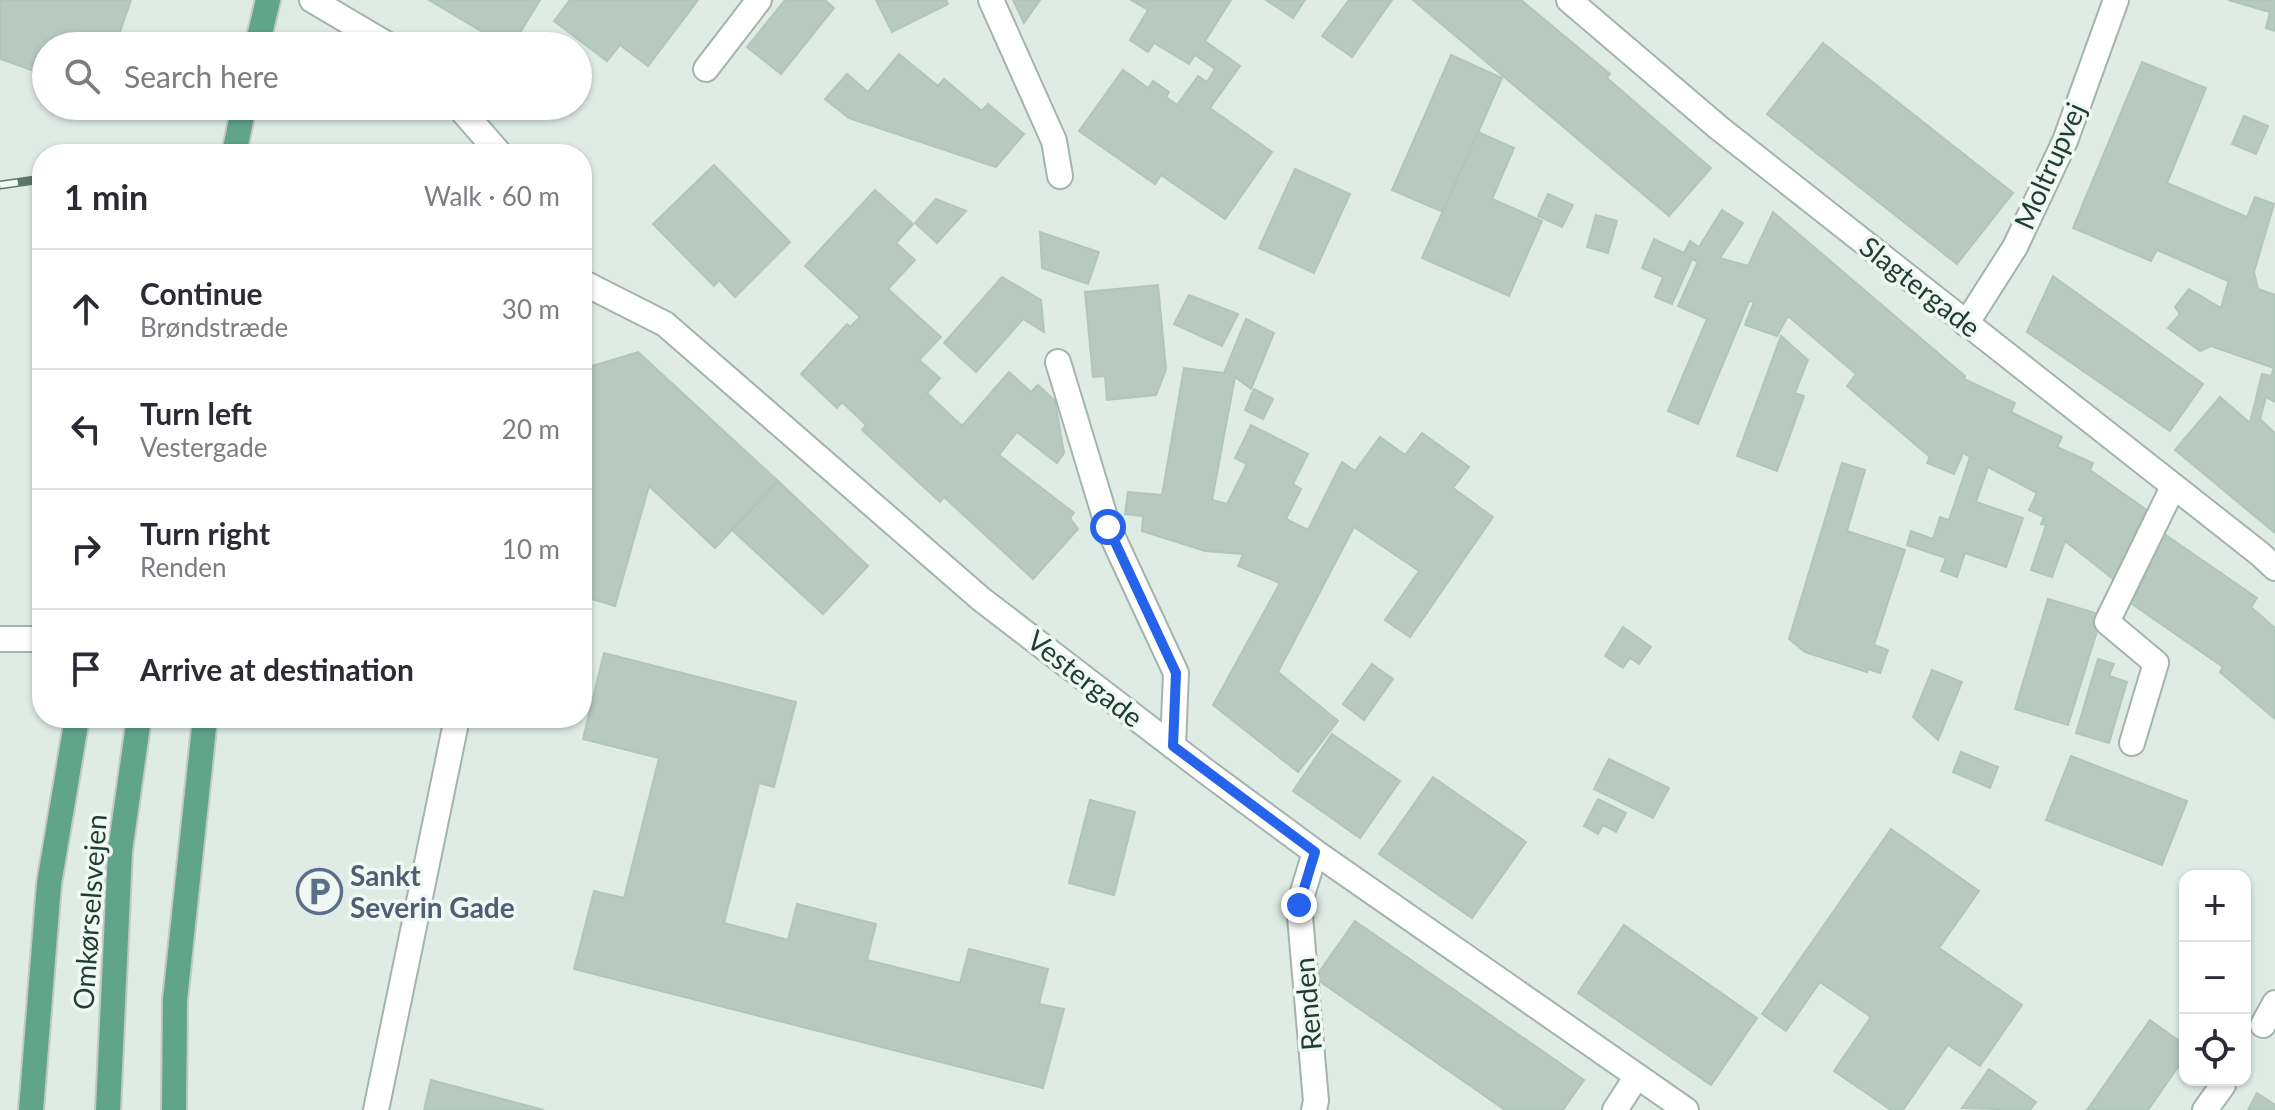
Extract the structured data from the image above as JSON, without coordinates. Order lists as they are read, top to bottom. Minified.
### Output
{"streets":{"main road":["Omkørselsvejen"],"street":["Moltrupvej","Slagtergade","Vestergade","Renden"]},"crossings":[["Moltrupvej","Slagtergade"],["Vestergade","Renden"]],"places":{"parking":["Sankt Severin Gade"]},"page":{"search":"Search here","heading":["1 min","Walk · 60 m"],"list":[["Continue","Brøndstræde","30 m"],["Turn left","Vestergade","20 m"],["Turn right","Renden","10 m"],"Arrive at destination"],"map_buttons":["+","−"]}}
